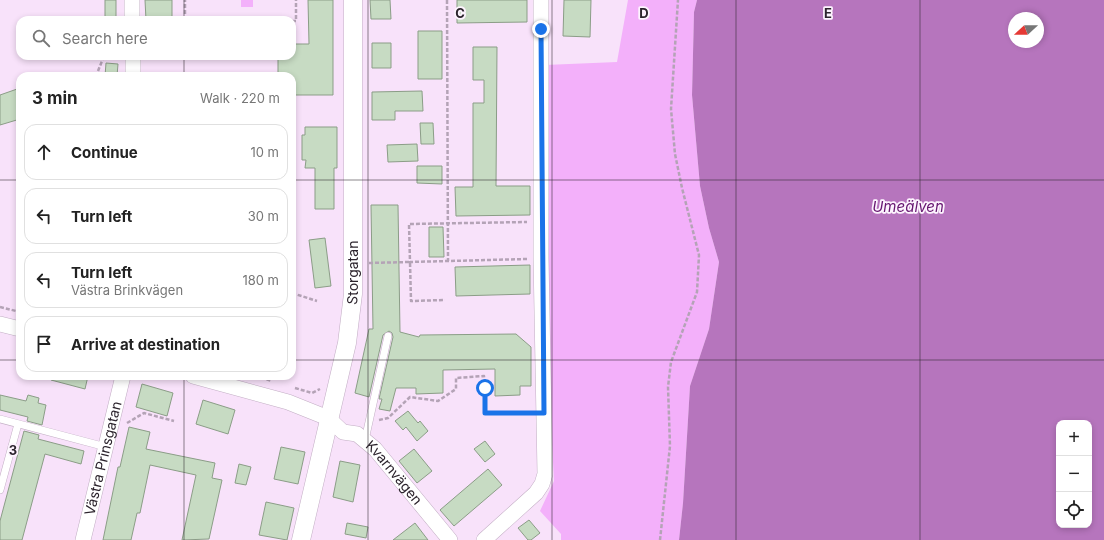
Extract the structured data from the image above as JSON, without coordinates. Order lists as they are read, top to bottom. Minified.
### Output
{"streets":{"street":["Storgatan","Västra Prinsgatan","Kvarnvägen"]},"crossings":[["Storgatan","Kvarnvägen"]],"water":["Umeälven"],"north":"left","page":{"search":"Search here","heading":["3 min","Walk · 220 m"],"list":[["Continue","10 m"],["Turn left","30 m"],["Turn left","Västra Brinkvägen","180 m"],"Arrive at destination"],"map_buttons":["+","−"]},"grid":{"columns":["C","D","E"],"rows":["3"]}}
